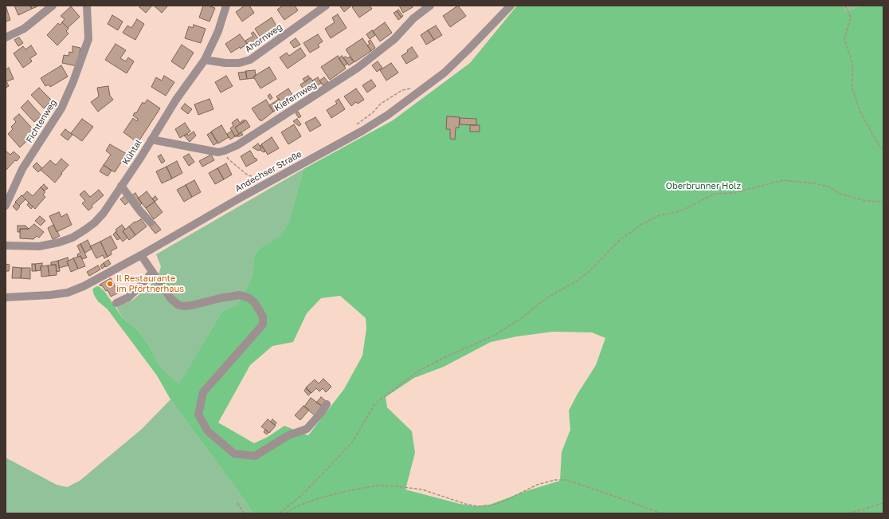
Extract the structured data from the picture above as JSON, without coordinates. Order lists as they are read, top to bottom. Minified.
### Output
{"streets":{"street":["Ahornweg","Kiefernweg","Fichtenweg","Kühtal","Andechser Straße"]},"crossings":[["Ahornweg","Kühtal"],["Kiefernweg","Kühtal"]],"parks":["Oberbrunner Holz"],"places":["Il Restaurante im Pförtnerhaus"]}
